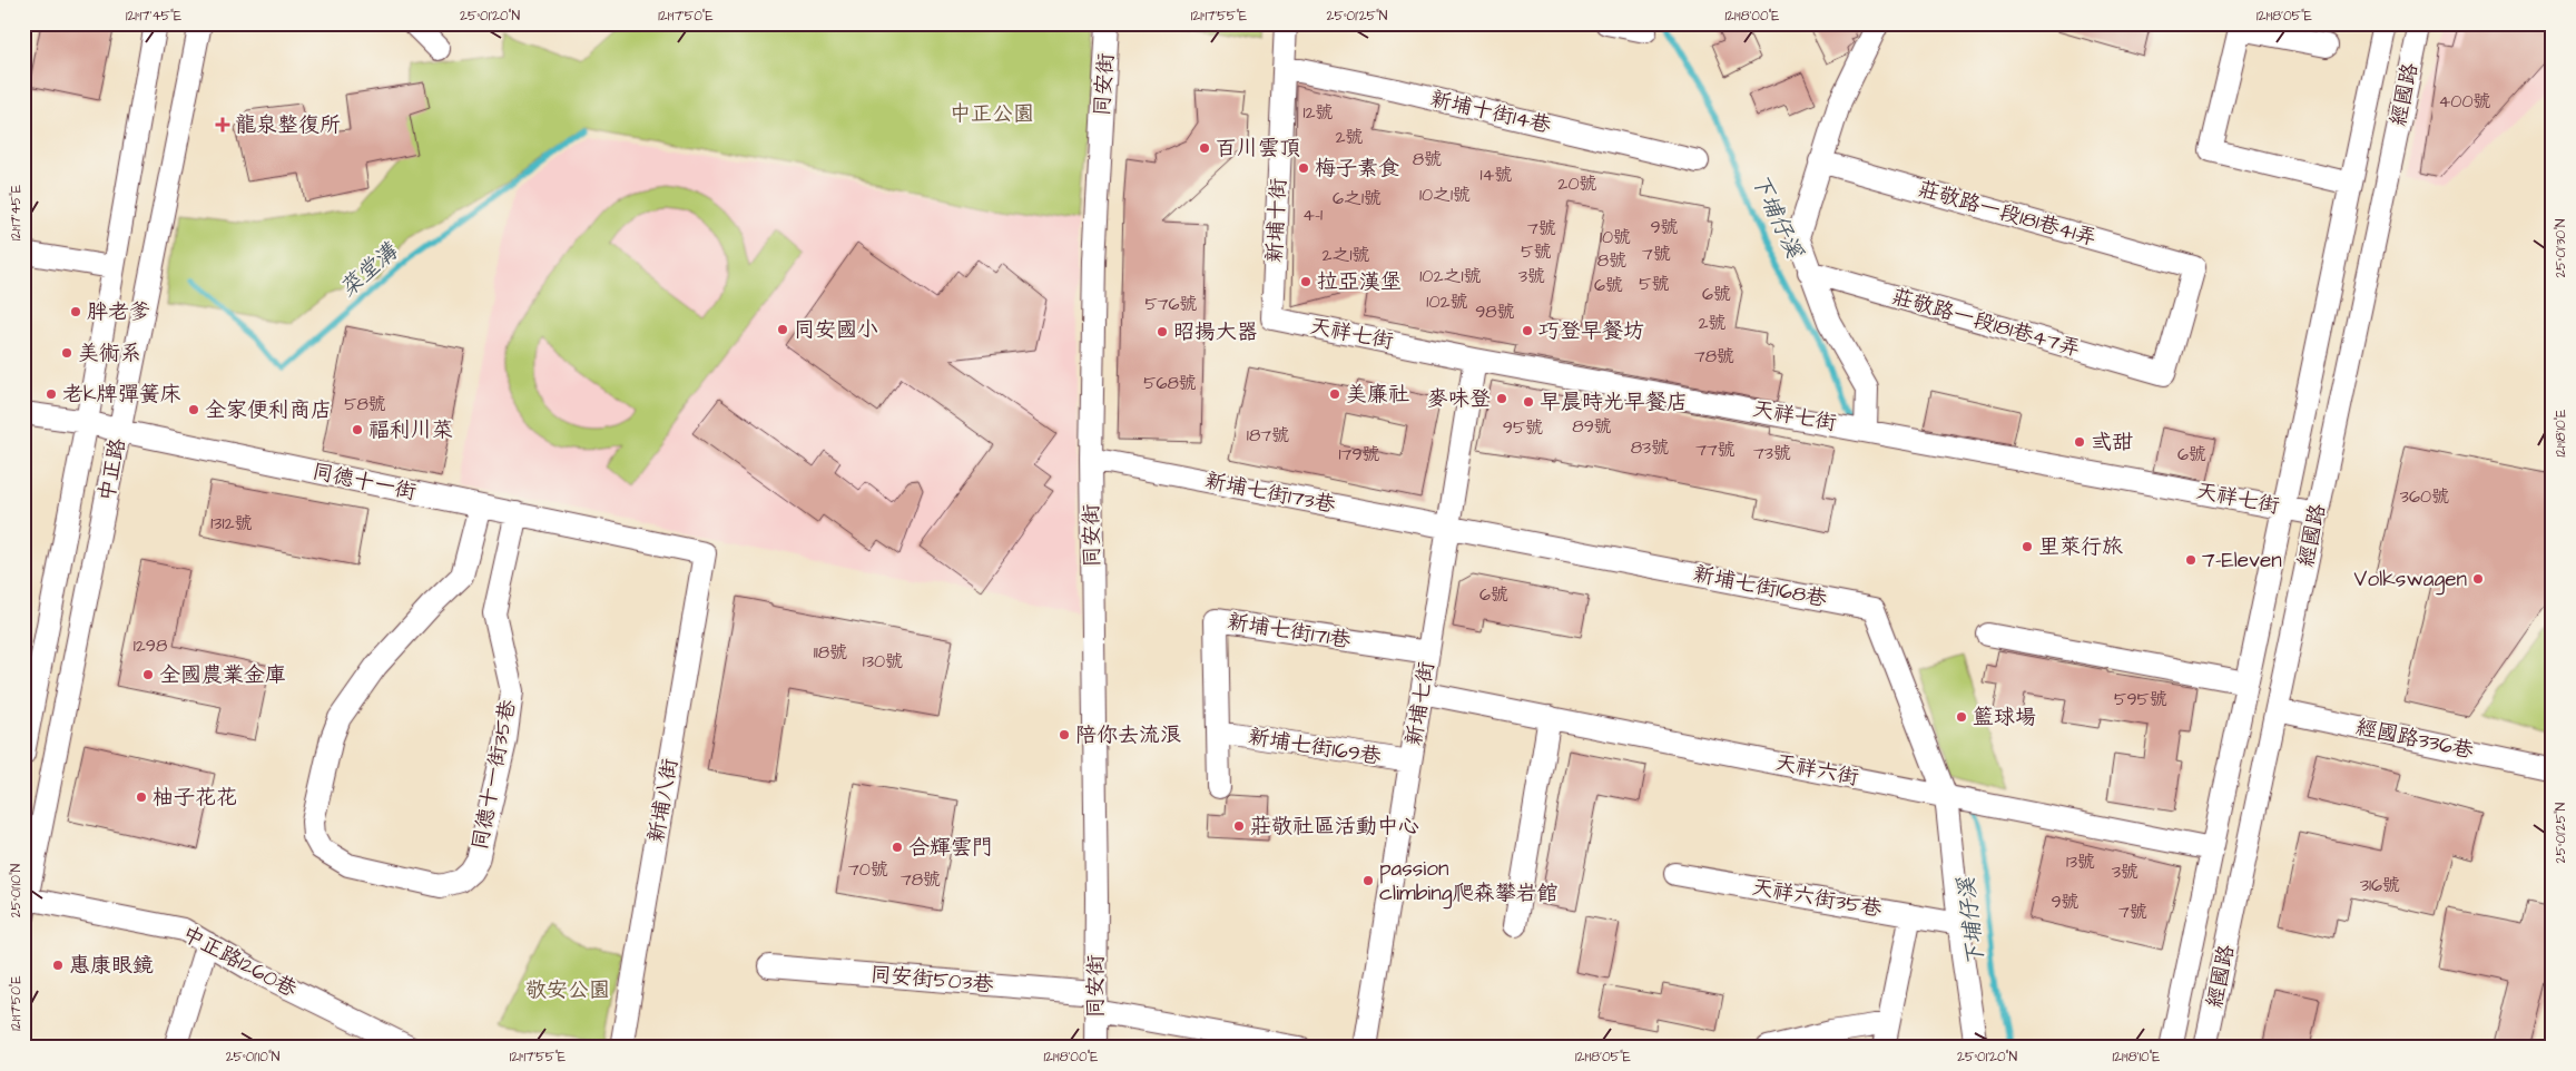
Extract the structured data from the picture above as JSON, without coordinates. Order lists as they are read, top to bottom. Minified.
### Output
{"streets":{"street":["同安街","經國路","新埔十街14巷","莊敬路一段181巷41弄","新埔十街","莊敬路一段181巷47弄","天祥七街","中正路","同德十一街","新埔七街173巷","新埔七街168巷","新埔七街171巷","新埔七街","經國路336巷","新埔七街169巷","天祥六街","同德十一街35巷","新埔八街","天祥六街35巷","中正路1260巷","同安街503巷"]},"crossings":[["同安街","新埔七街173巷"],["同安街","同安街503巷"],["經國路","天祥七街"],["經國路","經國路336巷"],["經國路","天祥六街"],["新埔十街14巷","新埔十街"],["莊敬路一段181巷41弄","莊敬路一段181巷47弄"],["新埔十街","天祥七街"],["天祥七街","新埔七街"],["中正路","同德十一街"],["中正路","中正路1260巷"],["同德十一街","同德十一街35巷"],["同德十一街","新埔八街"],["新埔七街173巷","新埔七街168巷"],["新埔七街173巷","新埔七街"],["新埔七街168巷","新埔七街"],["新埔七街168巷","天祥六街"],["新埔七街171巷","新埔七街"],["新埔七街171巷","新埔七街169巷"],["新埔七街","新埔七街169巷"],["新埔七街","天祥六街"]],"water":["下埔仔溪","菜堂溝"],"parks":["中正公園","敬安公園"],"places":{"health":["龍泉整復所"],"other":["百川雲頂","梅子素食","拉亞漢堡","胖老爹","同安國小","巧登早餐坊","昭揚大器","美術系","老k牌彈簧床","美廉社","麥味登","早晨時光早餐店","全家便利商店","福利川菜","弎甜","里萊行旅","7-Eleven","Volkswagen","全國農業金庫","籃球場","陪你去流浪","柚子花花","莊敬社區活動中心","合輝雲門","passion climbing爬森攀岩館","惠康眼鏡"]},"house_numbers":["400號","12號","2號","8號","14號","20號","10之1號","6之1號","4-1","9號","7號","10號","5號","7號","2之1號","8號","102之1號","3號","5號","6號","6號","102號","576號","98號","2號","78號","568號","58號","89號","95號","187號","83號","77號","73號","179號","6號","360號","1312號","6號","1298","118號","130號","595號","13號","70號","3號","78號","316號","9號","7號"],"coordinates":["121°17'45\"E","25°01'20\"N","121°17'50\"E","121°17'55\"E","25°01'25\"N","121°18'00\"E","121°18'05\"E","25°01'30\"N","121°18'10\"E","25°01'10\"N"]}
